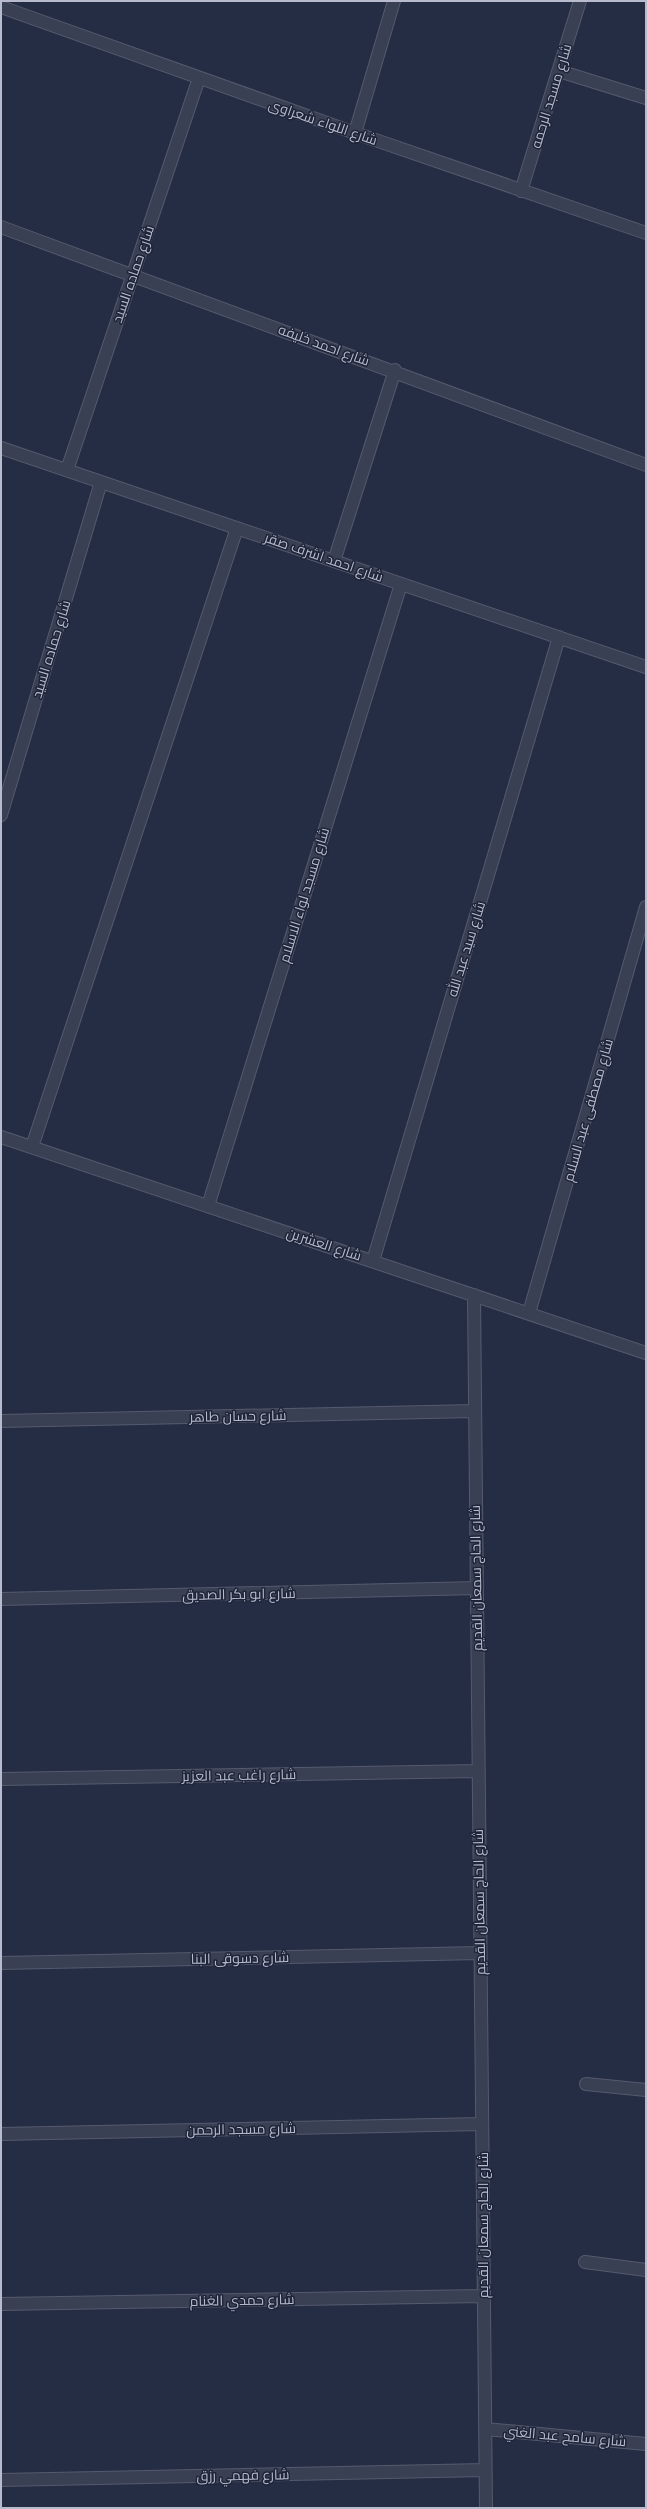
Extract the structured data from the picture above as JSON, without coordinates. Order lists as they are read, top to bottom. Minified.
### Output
{"streets":{"street":["شارع مسجد الرحمه","شارع اللواء شعراوى","شارع حماده السيد","شارع احمد خليفه","شارع احمد اشرف صقر","شارع مسجد لواء الاسلام","شارع سيد عبد الله","شارع مصطفى عبد السلام","شارع العشرين","شارع حسان طاهر","شارع الحاج سمعان القديم","شارع ابو بكر الصديق","شارع راغب عبد العزيز","شارع دسوقى البنا","شارع مسجد الرحمن","شارع حمدي الغنام","شارع سامح عبد الغني","شارع فهمي رزق"]},"crossings":[["شارع مسجد الرحمه","شارع اللواء شعراوى"],["شارع اللواء شعراوى","شارع حماده السيد"],["شارع حماده السيد","شارع احمد خليفه"],["شارع حماده السيد","شارع احمد اشرف صقر"],["شارع احمد اشرف صقر","شارع مسجد لواء الاسلام"],["شارع احمد اشرف صقر","شارع سيد عبد الله"],["شارع مسجد لواء الاسلام","شارع العشرين"],["شارع سيد عبد الله","شارع العشرين"],["شارع مصطفى عبد السلام","شارع العشرين"],["شارع العشرين","شارع الحاج سمعان القديم"],["شارع حسان طاهر","شارع الحاج سمعان القديم"],["شارع الحاج سمعان القديم","شارع ابو بكر الصديق"],["شارع الحاج سمعان القديم","شارع راغب عبد العزيز"],["شارع الحاج سمعان القديم","شارع دسوقى البنا"],["شارع الحاج سمعان القديم","شارع مسجد الرحمن"],["شارع الحاج سمعان القديم","شارع حمدي الغنام"],["شارع الحاج سمعان القديم","شارع سامح عبد الغني"],["شارع الحاج سمعان القديم","شارع فهمي رزق"]]}
